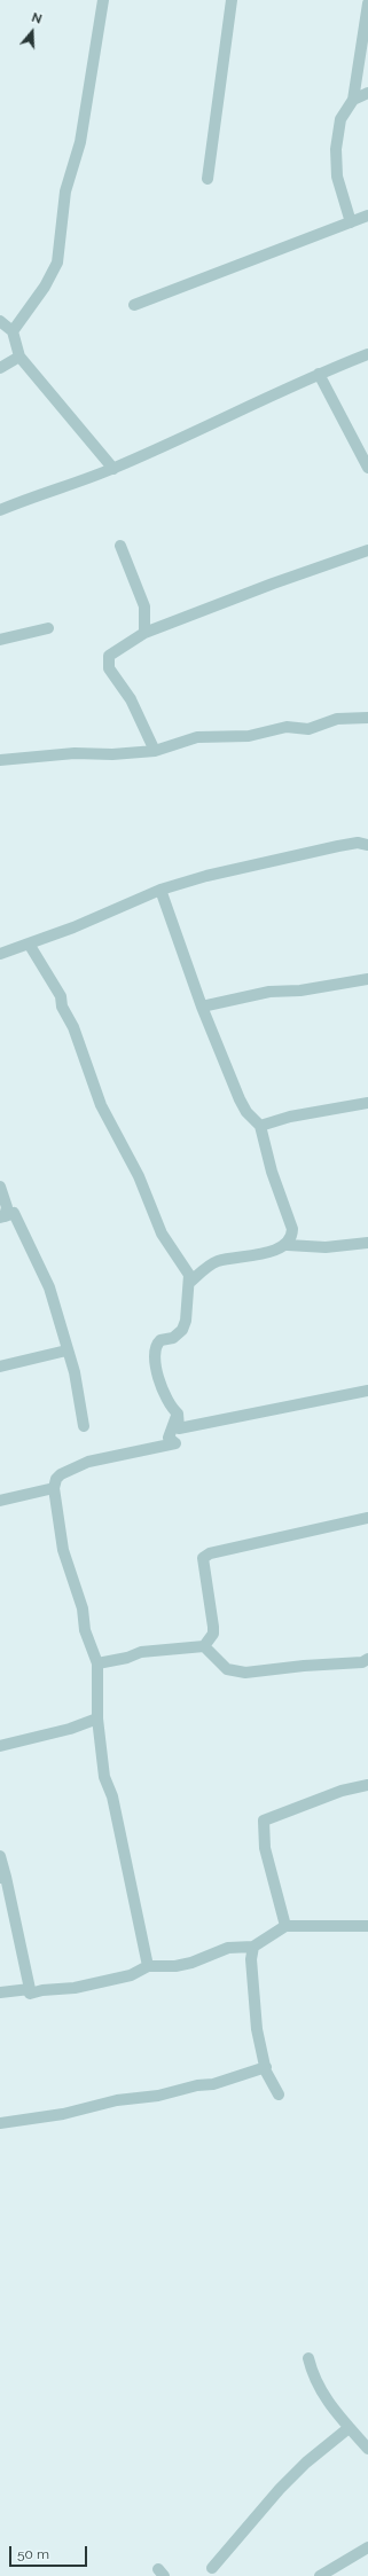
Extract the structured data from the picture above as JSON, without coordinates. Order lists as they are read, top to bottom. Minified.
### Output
{"scale_bar":"50 m","north":"top"}
